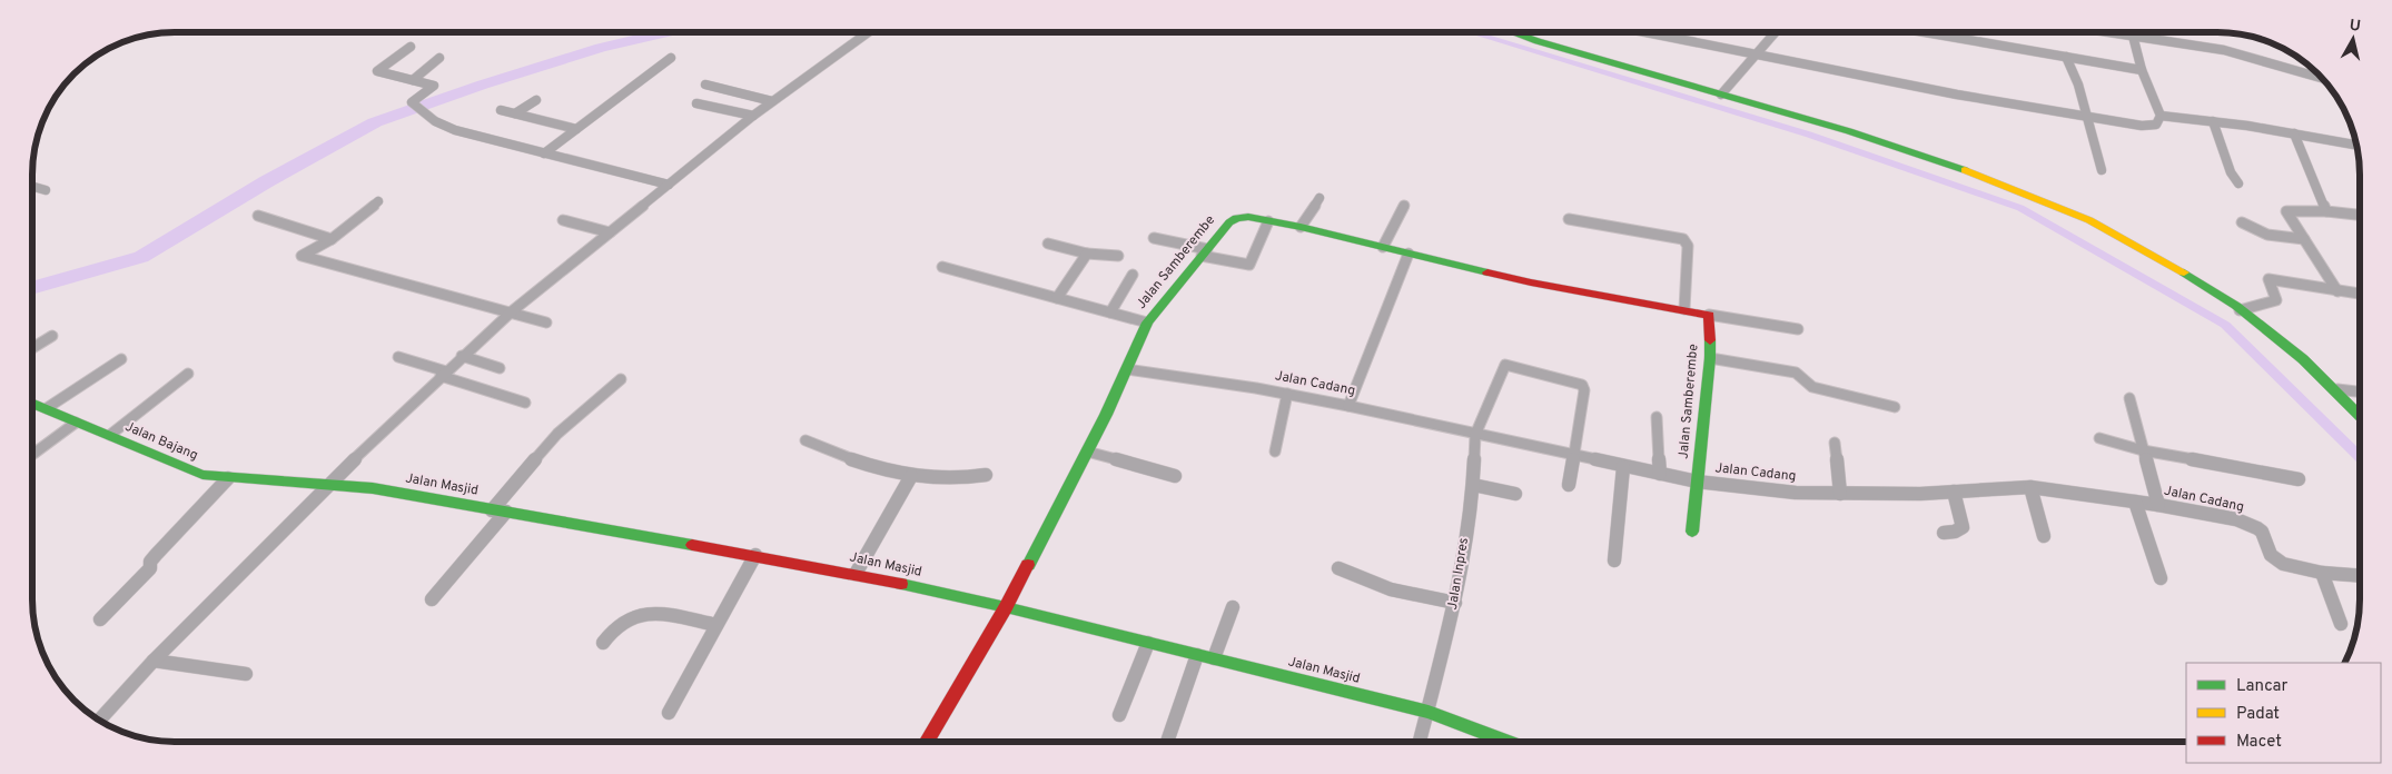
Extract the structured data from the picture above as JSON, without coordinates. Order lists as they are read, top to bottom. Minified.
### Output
{"streets":{"street":["Jalan Samberembe","Jalan Cadang","Jalan Bajang","Jalan Masjid","Jalan Inpres"]},"crossings":[["Jalan Samberembe","Jalan Cadang"],["Jalan Samberembe","Jalan Masjid"],["Jalan Cadang","Jalan Inpres"],["Jalan Bajang","Jalan Masjid"],["Jalan Masjid","Jalan Inpres"]],"legend":["Lancar","Padat","Macet"],"north":"top"}
